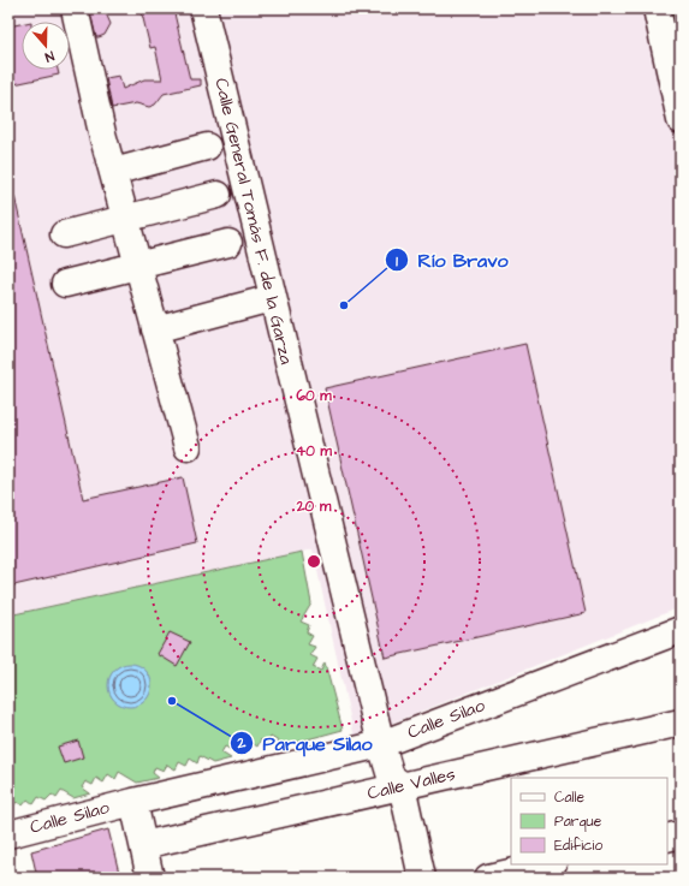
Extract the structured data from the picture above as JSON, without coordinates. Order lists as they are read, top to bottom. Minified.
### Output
{"streets":{"street":["Calle General Tomás F. de la Garza","Calle Silao","Calle Valles"]},"crossings":[["Calle General Tomás F. de la Garza","Calle Silao"],["Calle General Tomás F. de la Garza","Calle Valles"]],"places":["Río Bravo","Parque Silao"],"legend":["Calle","Parque","Edificio"],"north":"bottom","rings":["60 m","40 m","20 m"]}
